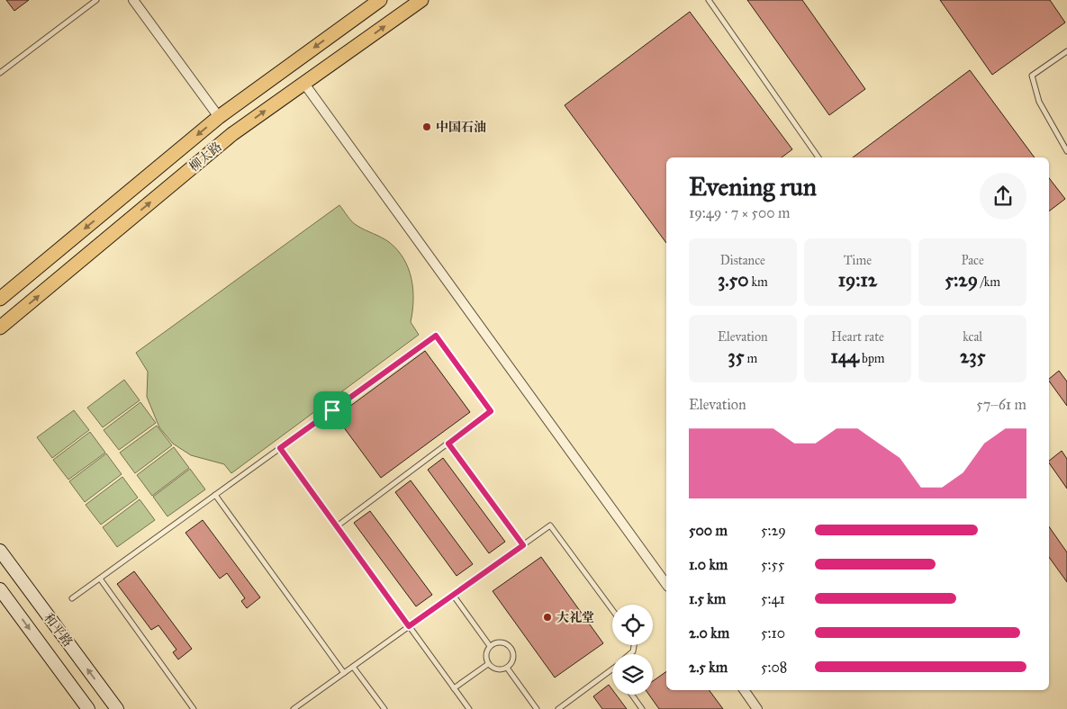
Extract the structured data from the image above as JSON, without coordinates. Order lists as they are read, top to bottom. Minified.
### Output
{"streets":{"main road":["柳太路","和平路"]},"places":["中国石油","大礼堂"],"page":{"heading":["Evening run","19:49 · 7 × 500 m"],"stats":[["Distance","3.50 km"],["Time","19:12"],["Pace","5:29 /km"],["Elevation","35 m"],["Heart rate","144 bpm"],["kcal","235"]],"chart":["Elevation","57–61 m"],"list":[{"name":"500 m","note":"5:29"},{"name":"1.0 km","note":"5:55"},{"name":"1.5 km","note":"5:41"},{"name":"2.0 km","note":"5:10"},{"name":"2.5 km","note":"5:08"}]}}
